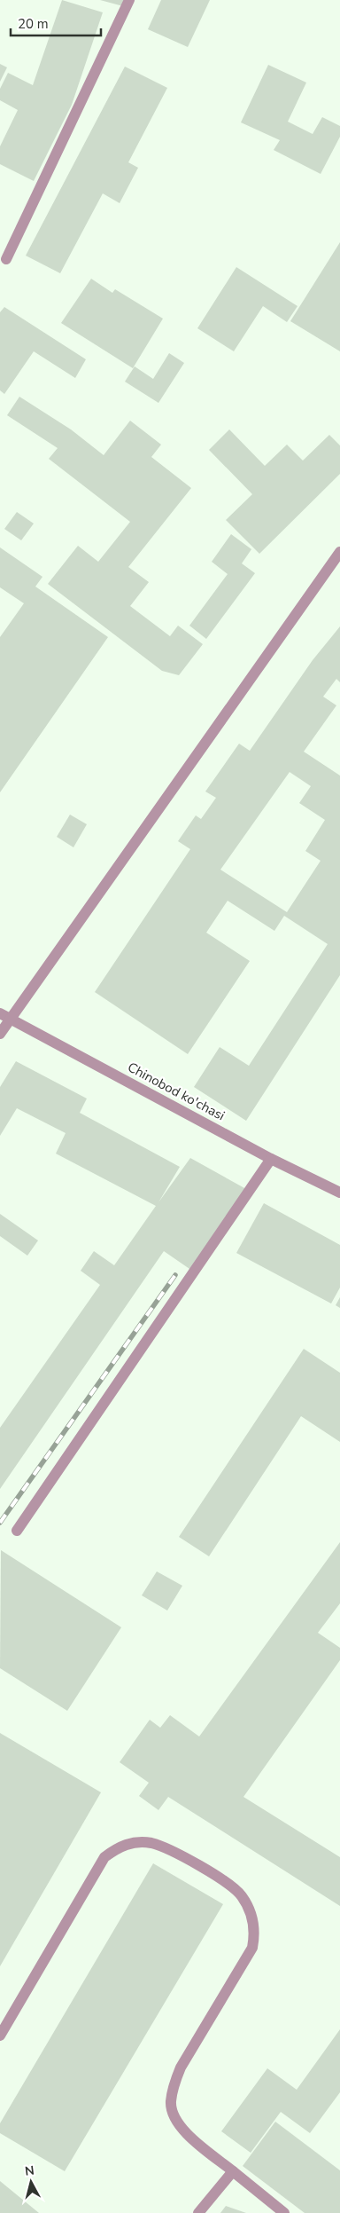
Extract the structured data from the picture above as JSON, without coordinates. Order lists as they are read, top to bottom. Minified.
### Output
{"streets":{"street":["Chinobod ko'chasi"]},"scale_bar":"20 m","north":"top"}
